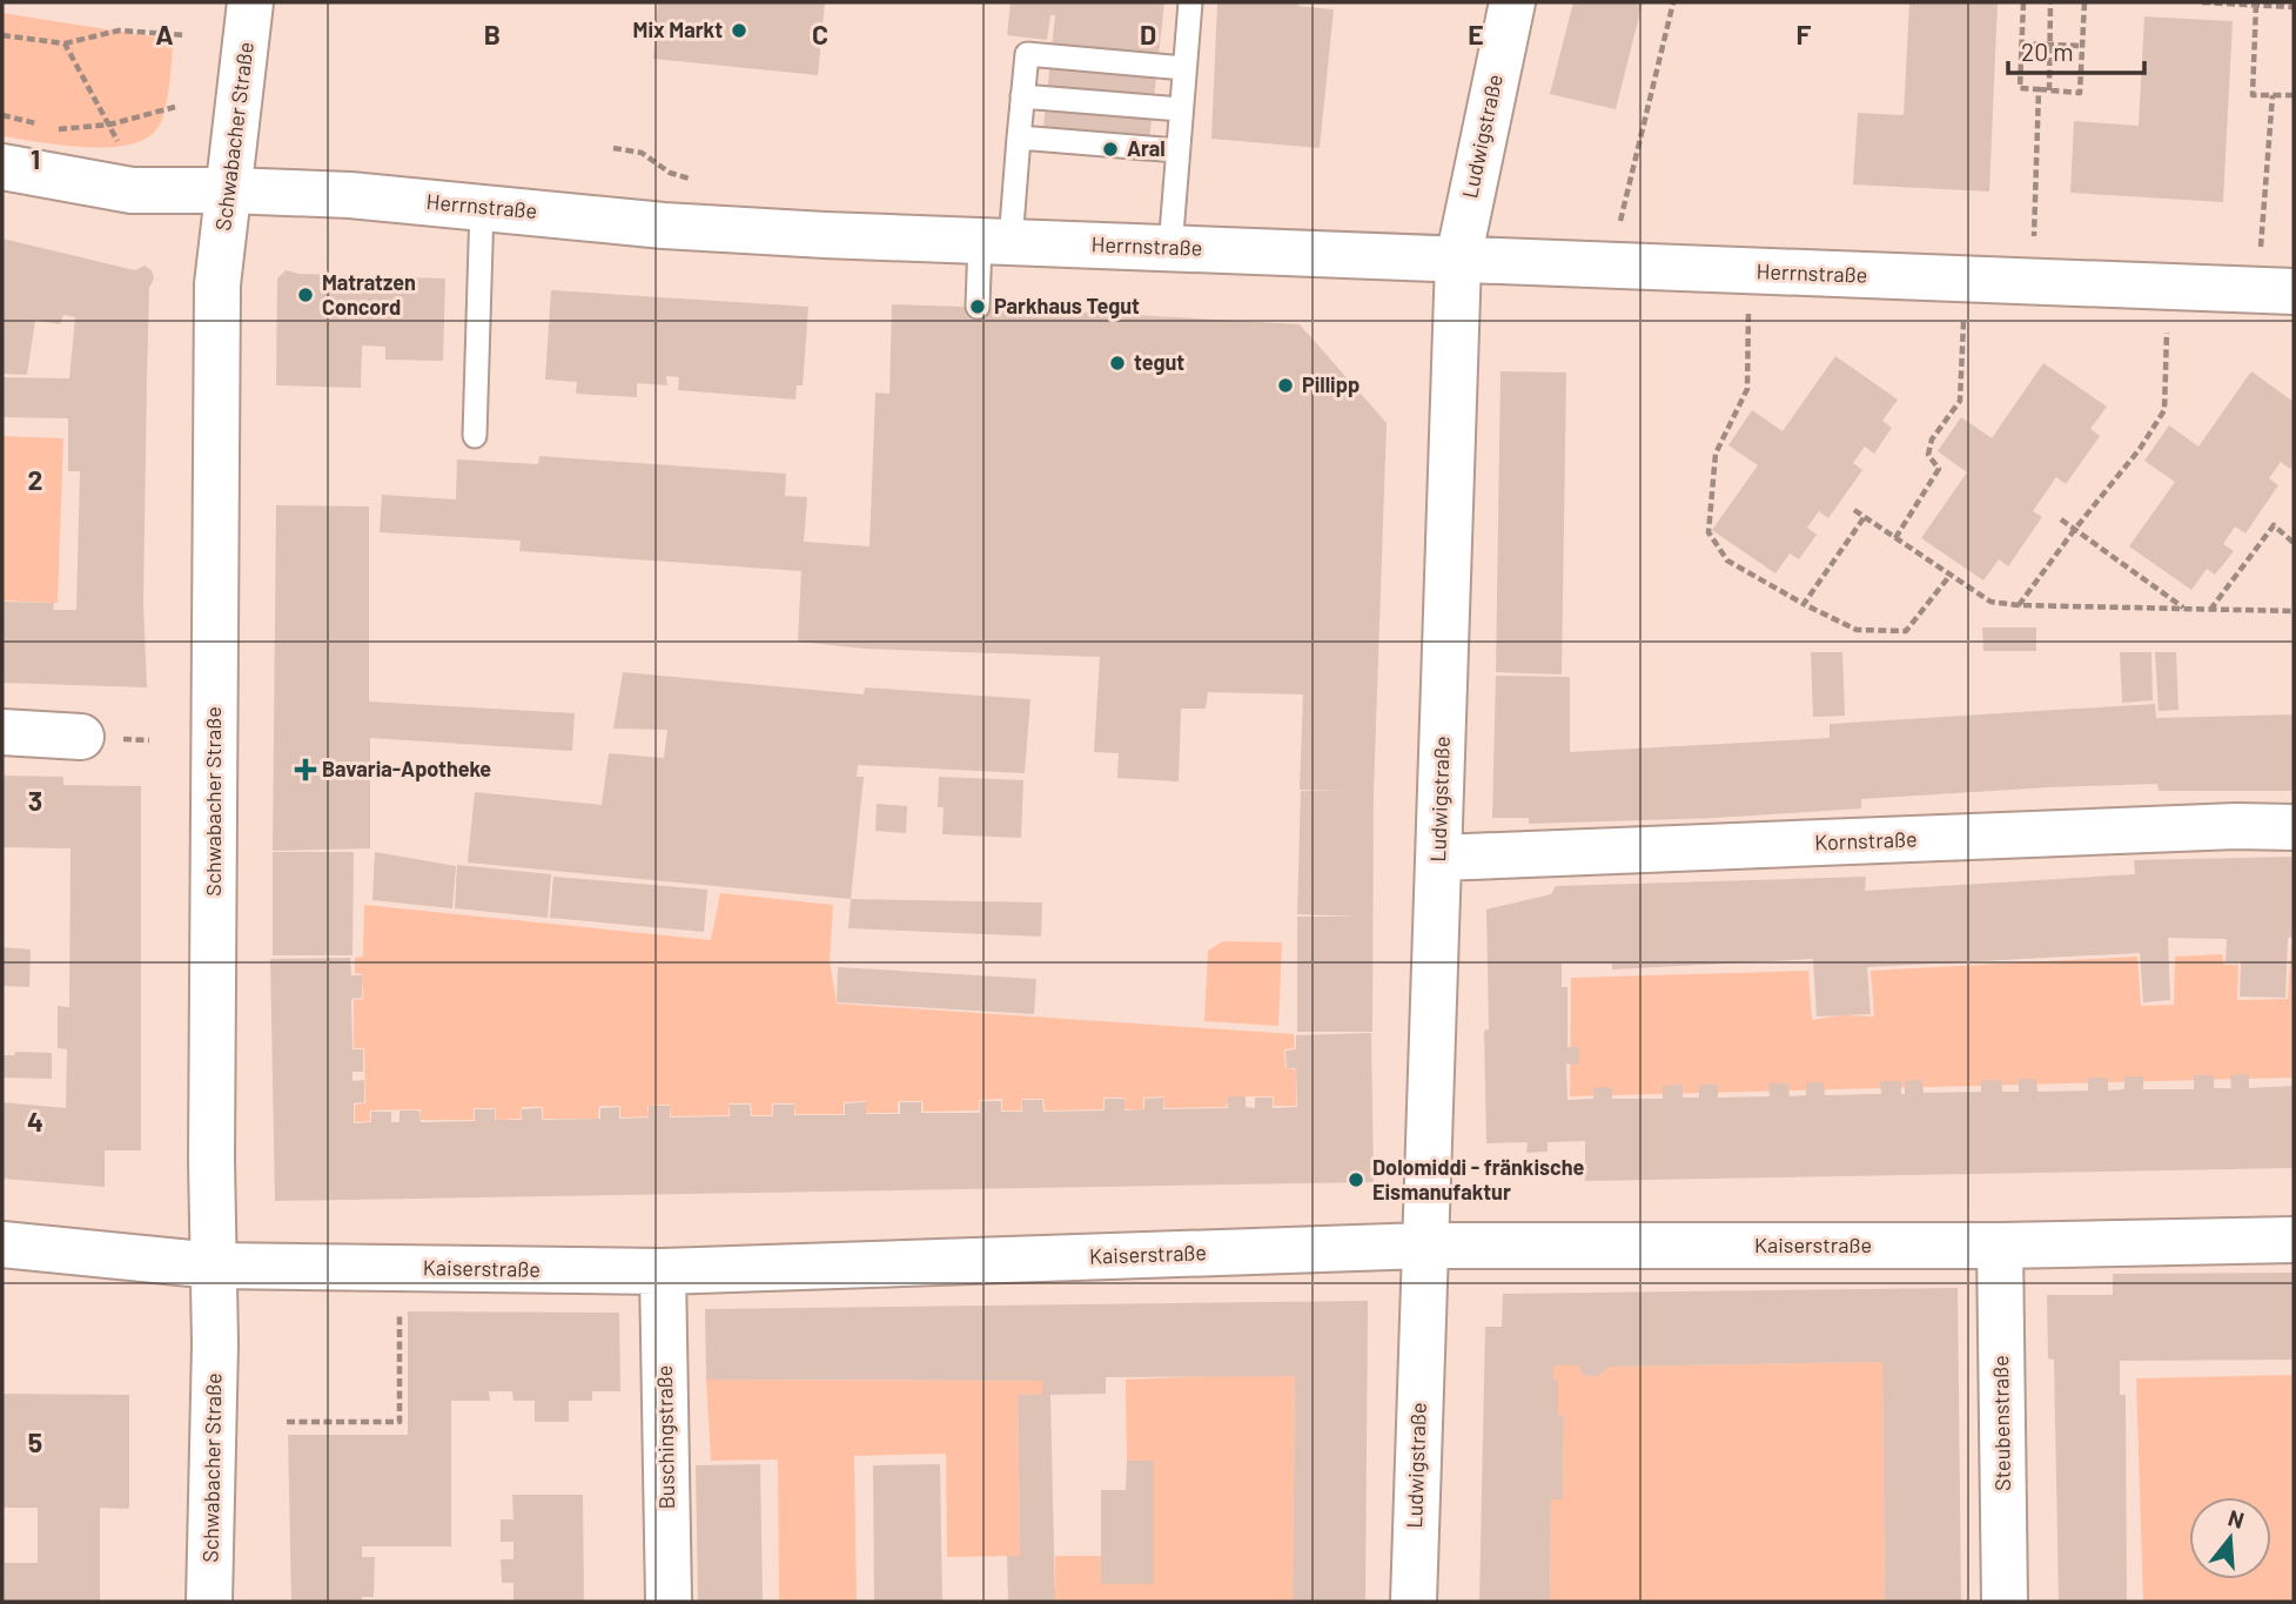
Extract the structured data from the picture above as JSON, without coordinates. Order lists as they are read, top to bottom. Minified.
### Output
{"streets":{"street":["Schwabacher Straße","Ludwigstraße","Herrnstraße","Kornstraße","Kaiserstraße","Steubenstraße","Buschingstraße"]},"crossings":[["Schwabacher Straße","Herrnstraße"],["Schwabacher Straße","Kaiserstraße"],["Ludwigstraße","Herrnstraße"],["Ludwigstraße","Kornstraße"],["Ludwigstraße","Kaiserstraße"],["Kaiserstraße","Steubenstraße"],["Kaiserstraße","Buschingstraße"]],"places":{"other":["Mix Markt","Aral","Matratzen Concord","Parkhaus Tegut","tegut","Pillipp","Dolomiddi - fränkische Eismanufaktur"],"health":["Bavaria-Apotheke"]},"scale_bar":"20 m","north":"top","grid":{"columns":["A","B","C","D","E","F"],"rows":["1","2","3","4","5"]}}
